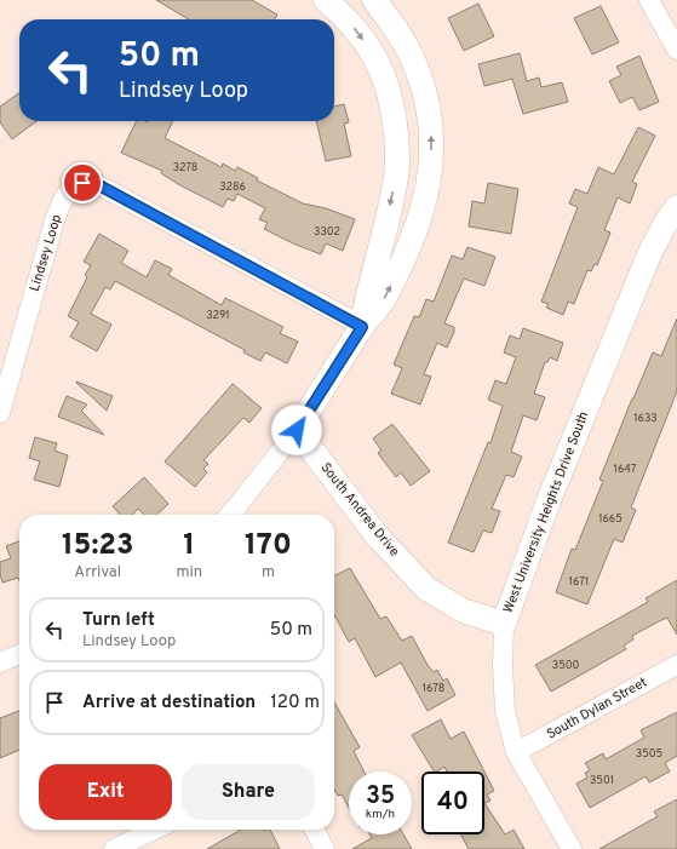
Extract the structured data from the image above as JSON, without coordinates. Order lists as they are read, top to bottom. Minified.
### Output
{"streets":{"street":["Lindsey Loop","South Andrea Drive","West University Heights Drive South","South Dylan Street"]},"crossings":[["South Andrea Drive","West University Heights Drive South"],["West University Heights Drive South","South Dylan Street"]],"house_numbers":["3278","3286","3302","3291","1633","1647","1665","1671","3500","1678","3505","3501"],"page":{"turn":["50 m","Lindsey Loop"],"eta":["15:23","Arrival","1","min","170","m"],"list":[{"name":"Turn left","note":"Lindsey Loop","value":"50 m"},{"name":"Arrive at destination","value":"120 m"}],"buttons":["Exit","Share"],"speed":"35 km/h","limit":"40"}}
